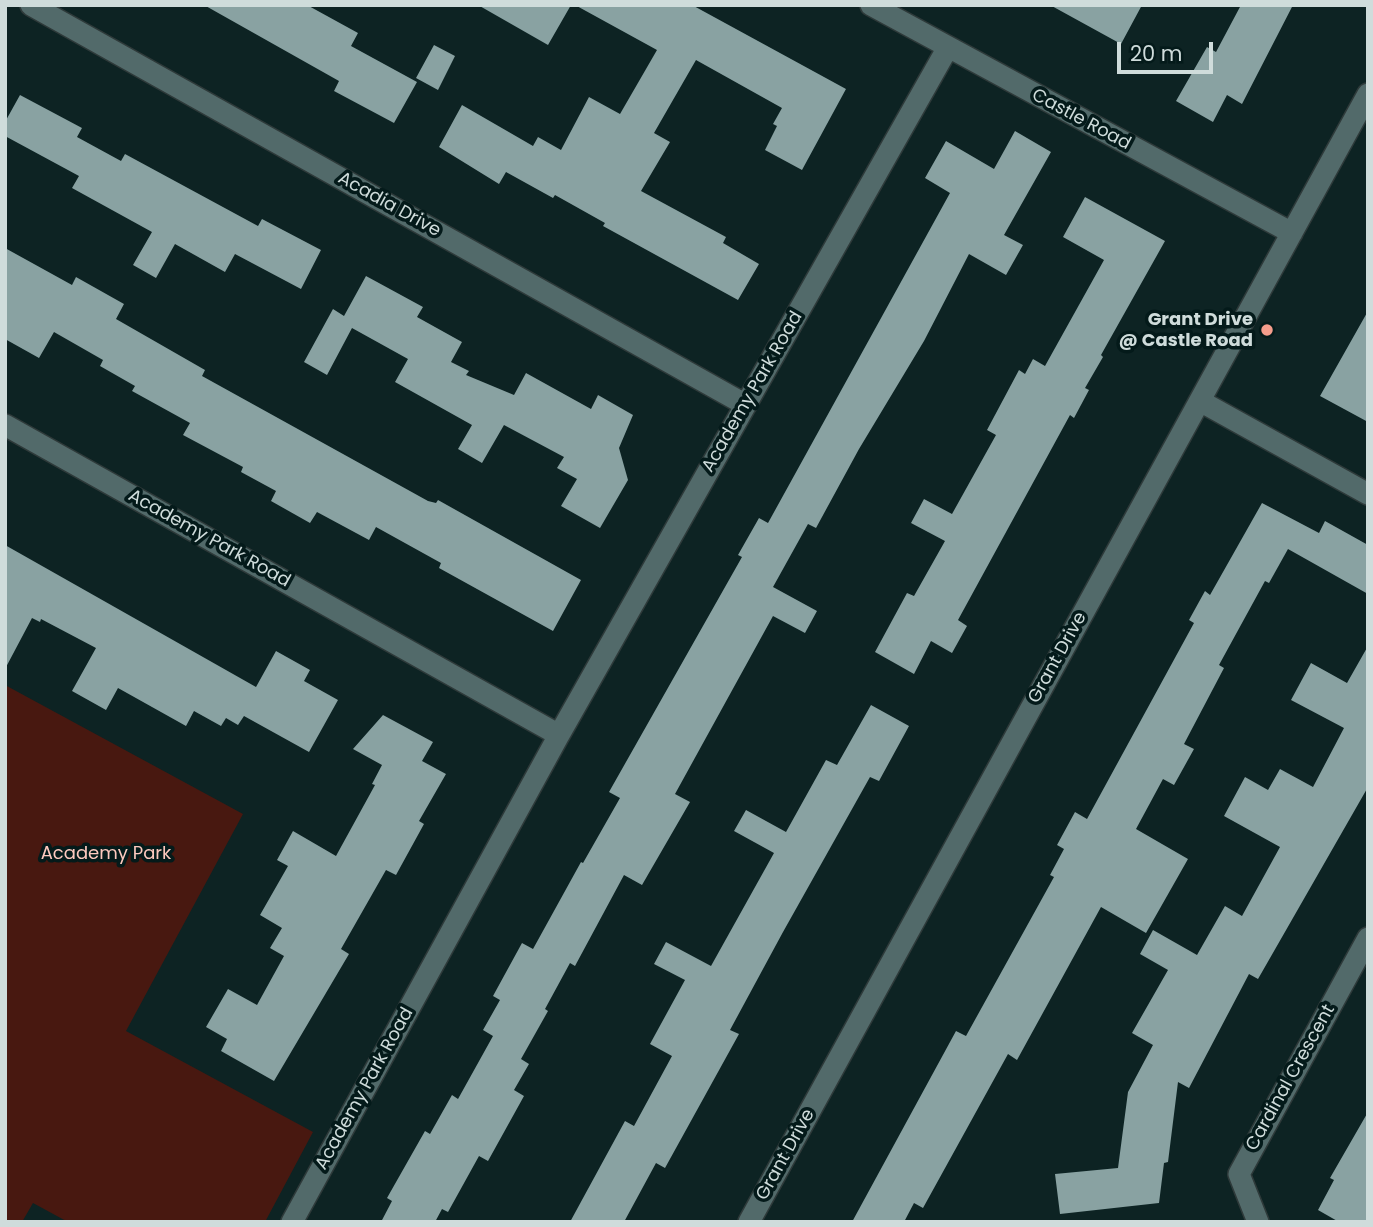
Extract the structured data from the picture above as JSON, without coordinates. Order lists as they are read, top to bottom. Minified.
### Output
{"streets":{"street":["Castle Road","Acadia Drive","Academy Park Road","Grant Drive","Cardinal Crescent"]},"crossings":[["Castle Road","Academy Park Road"],["Castle Road","Grant Drive"],["Acadia Drive","Academy Park Road"]],"parks":["Academy Park"],"places":["Grant Drive @ Castle Road"],"scale_bar":"20 m"}
